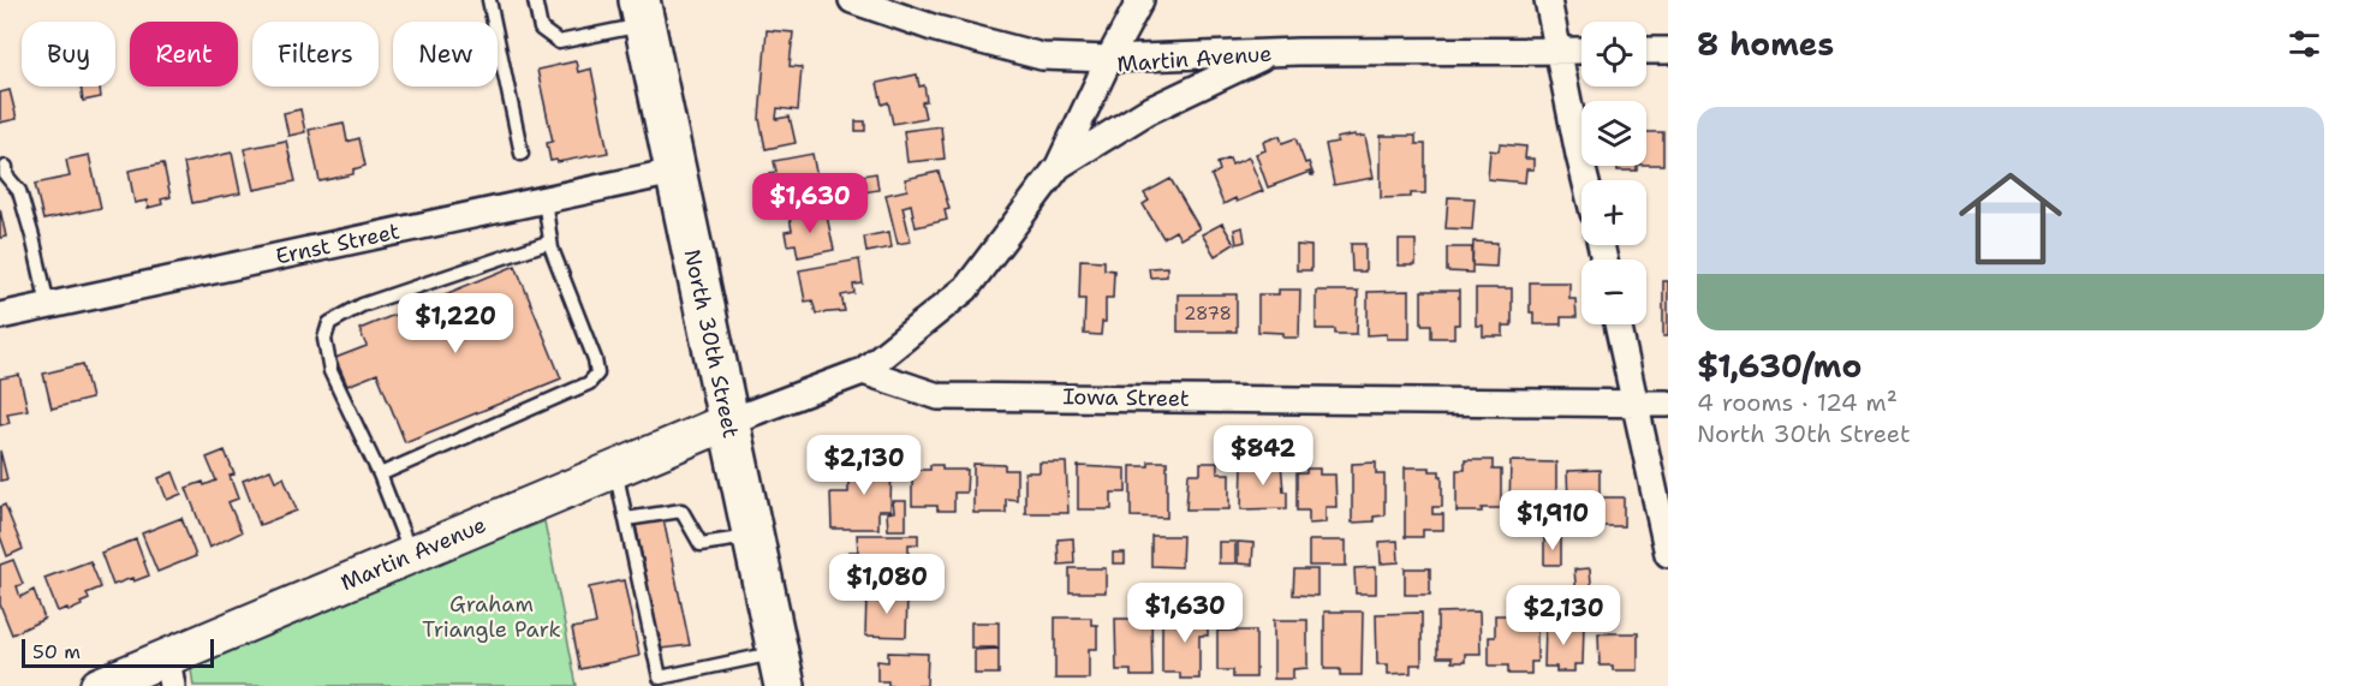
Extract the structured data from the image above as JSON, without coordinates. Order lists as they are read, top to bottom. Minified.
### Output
{"streets":{"highway":["North 30th Street"],"main road":["Martin Avenue"],"street":["Ernst Street","Iowa Street"]},"crossings":[["Martin Avenue","North 30th Street"],["Martin Avenue","Iowa Street"],["Ernst Street","North 30th Street"]],"parks":["Graham Triangle Park"],"house_numbers":["2878"],"scale_bar":"50 m","page":{"heading":"8 homes","map_buttons":["+","−"],"chip":["Buy","Rent","Filters","New"],"list":[{"name":"$1,630/mo","note":"4 rooms · 124 m² · North 30th Street"}],"price":["$1,630","$1,220","$842","$2,130","$1,910","$1,080","$1,630","$2,130"],"scale":"50 m"}}
